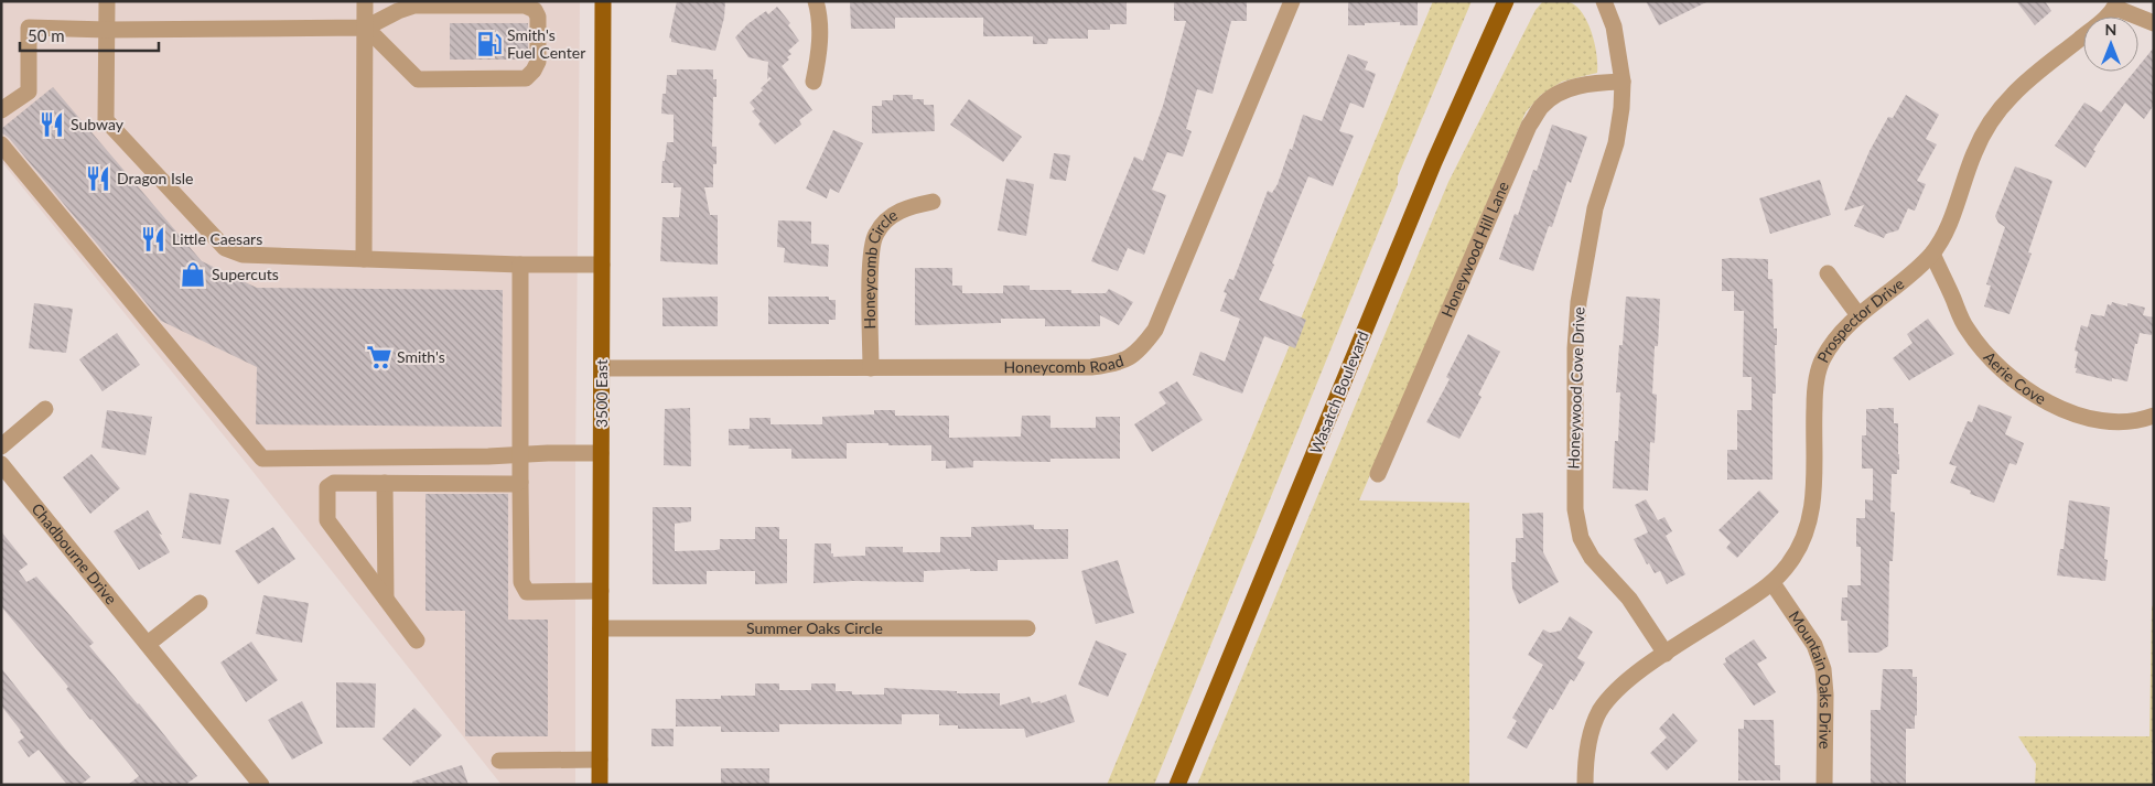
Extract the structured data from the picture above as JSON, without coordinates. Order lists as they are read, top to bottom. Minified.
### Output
{"streets":{"main road":["Wasatch Boulevard","3500 East"],"street":["Honeywood Hill Lane","Honeycomb Circle","Prospector Drive","Honeycomb Road","Aerie Cove","Honeywood Cove Drive","Chadbourne Drive","Summer Oaks Circle","Mountain Oaks Drive"]},"crossings":[["Honeywood Hill Lane","Honeywood Cove Drive"],["Honeycomb Circle","Honeycomb Road"],["Prospector Drive","Aerie Cove"],["Prospector Drive","Honeywood Cove Drive"],["Prospector Drive","Mountain Oaks Drive"],["Honeycomb Road","3500 East"],["3500 East","Summer Oaks Circle"]],"places":{"fuel station":["Smith's Fuel Center"],"restaurant":["Subway","Dragon Isle","Little Caesars"],"shop":["Supercuts"],"supermarket":["Smith's"]},"scale_bar":"50 m","north":"top"}
